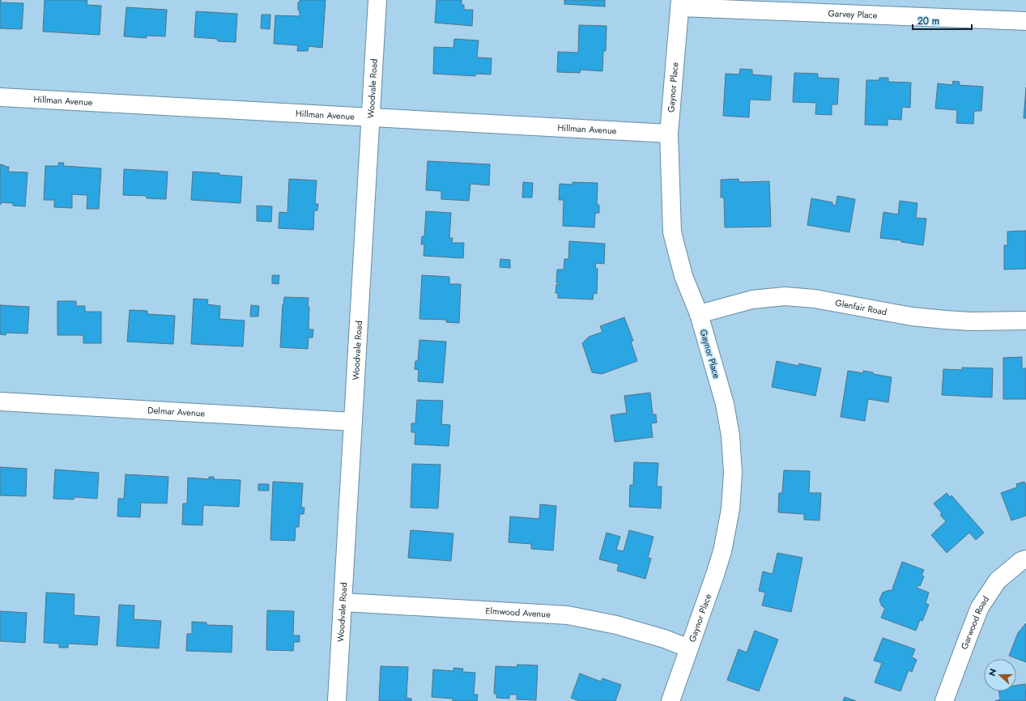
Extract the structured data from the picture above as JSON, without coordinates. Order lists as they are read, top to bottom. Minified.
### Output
{"streets":{"street":["Garvey Place","Gaynor Place","Woodvale Road","Hillman Avenue","Glenfair Road","Delmar Avenue","Elmwood Avenue","Garwood Road"]},"crossings":[["Garvey Place","Gaynor Place"],["Gaynor Place","Hillman Avenue"],["Gaynor Place","Glenfair Road"],["Gaynor Place","Elmwood Avenue"],["Woodvale Road","Hillman Avenue"],["Woodvale Road","Delmar Avenue"],["Woodvale Road","Elmwood Avenue"]],"scale_bar":"20 m","north":"left"}
